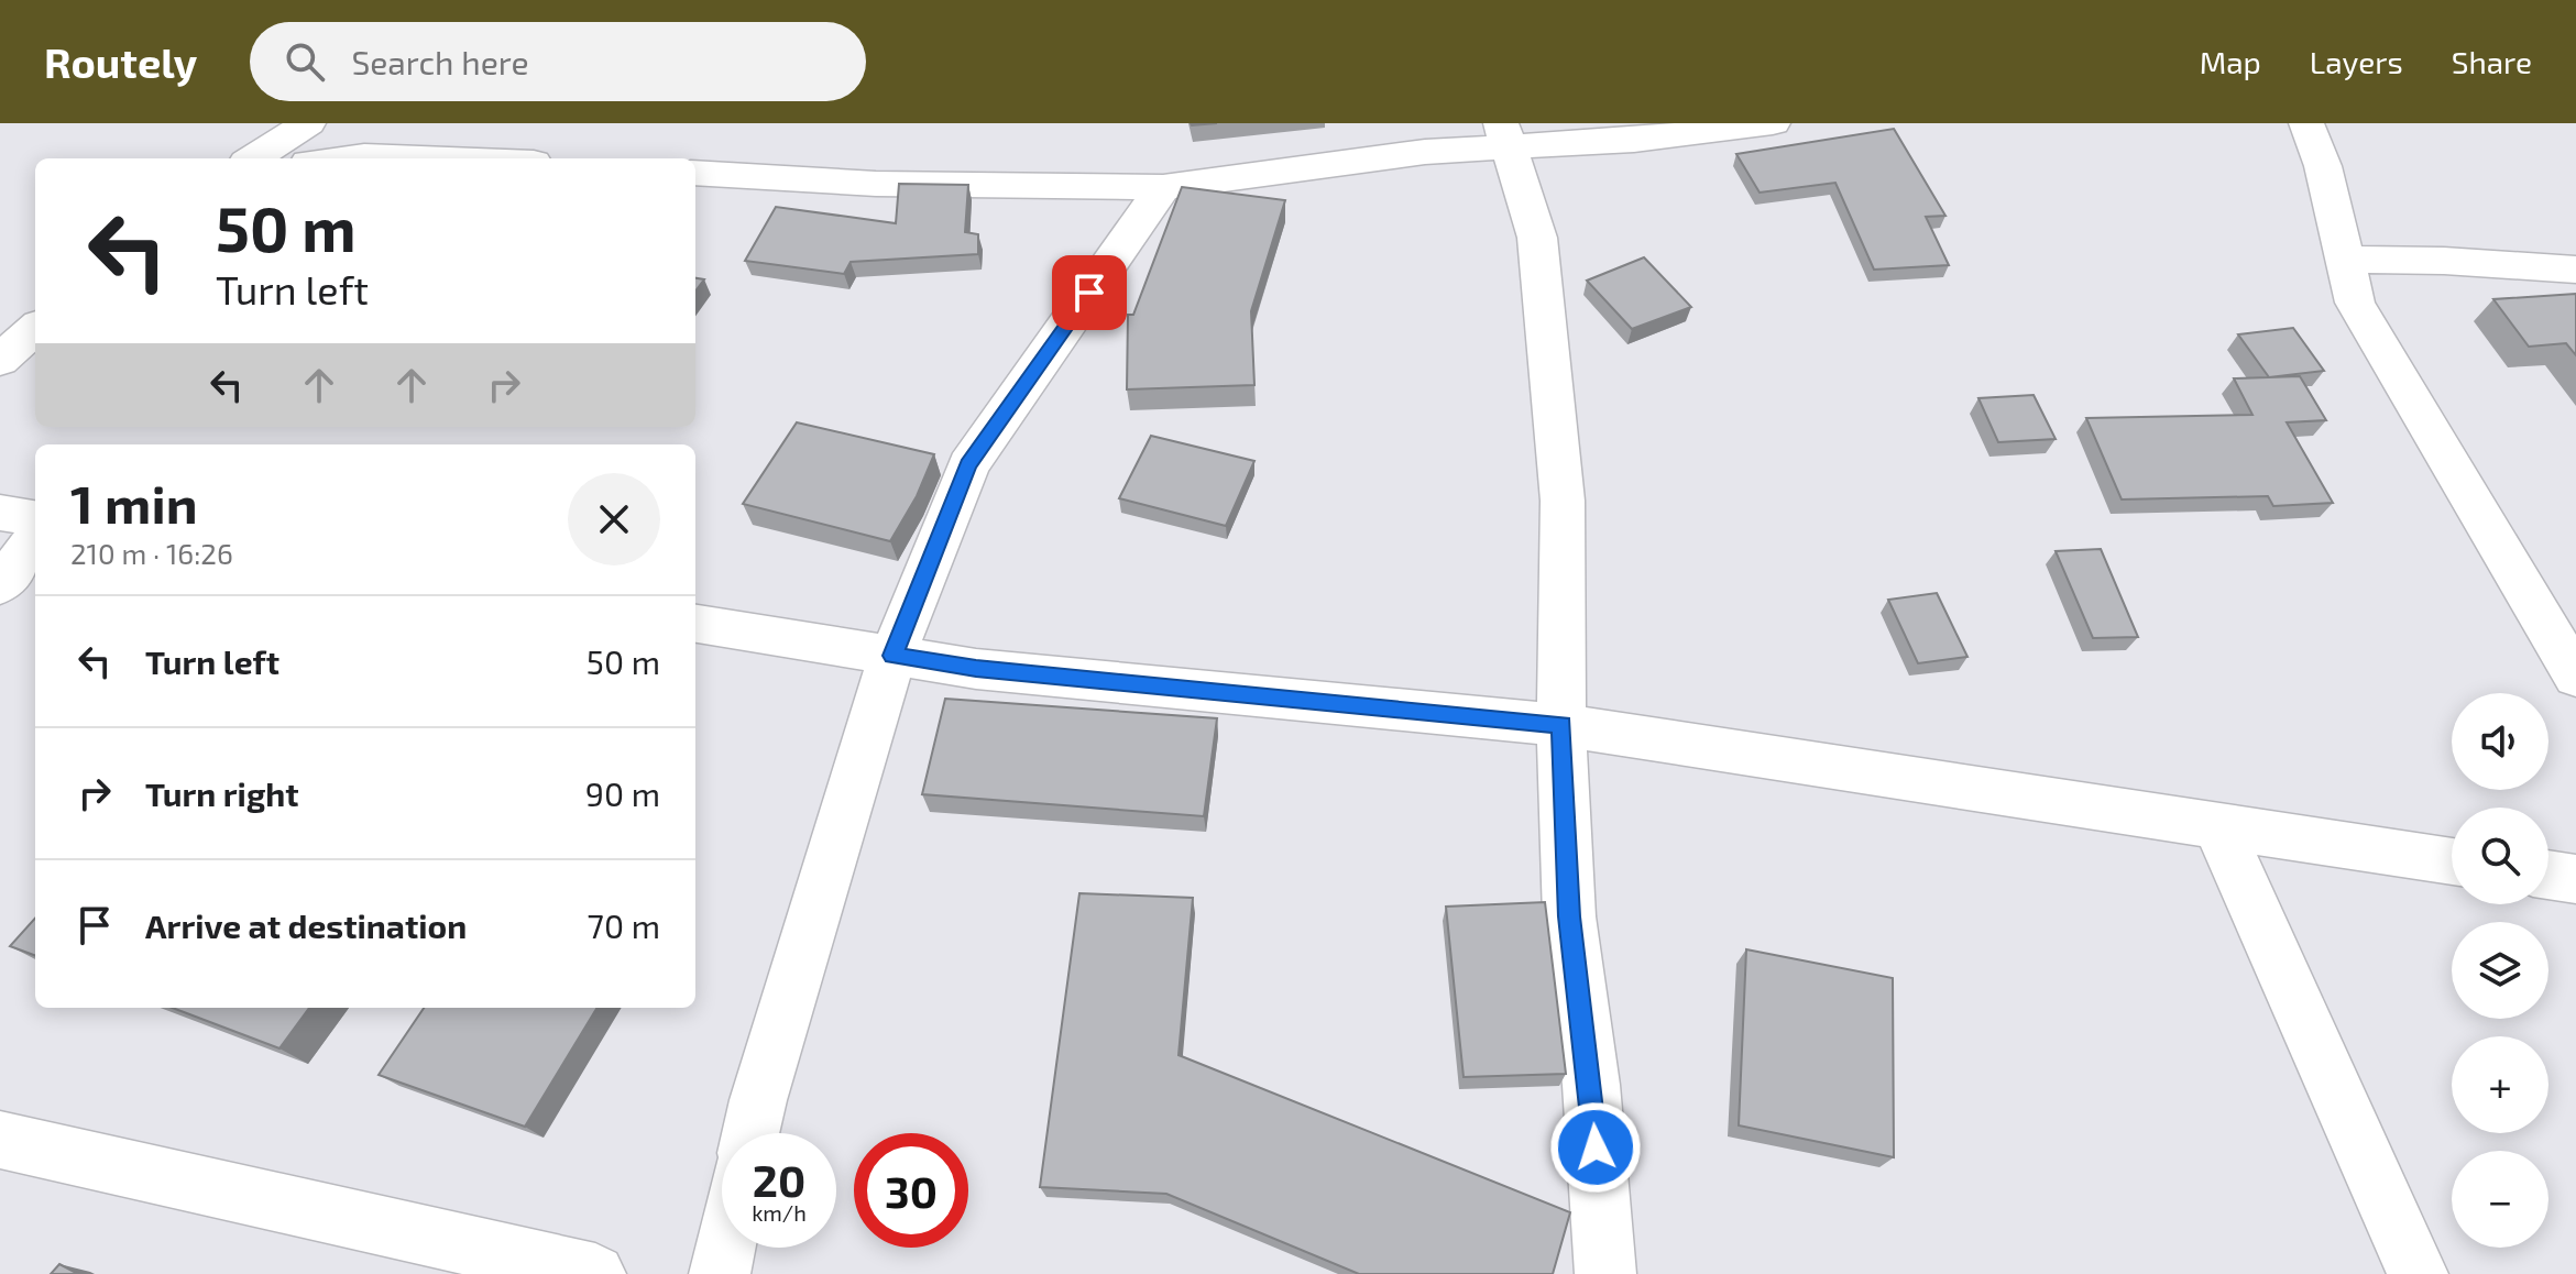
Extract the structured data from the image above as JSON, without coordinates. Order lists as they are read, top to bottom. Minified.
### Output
{"page":{"header":"Routely","search":"Search here","nav":["Map","Layers","Share"],"turn":["50 m","Turn left"],"heading":["1 min","210 m · 16:26"],"list":[{"name":"Turn left","value":"50 m"},{"name":"Turn right","value":"90 m"},{"name":"Arrive at destination","value":"70 m"}],"map_buttons":["+","−"],"speed":"20 km/h","limit":"30"}}
